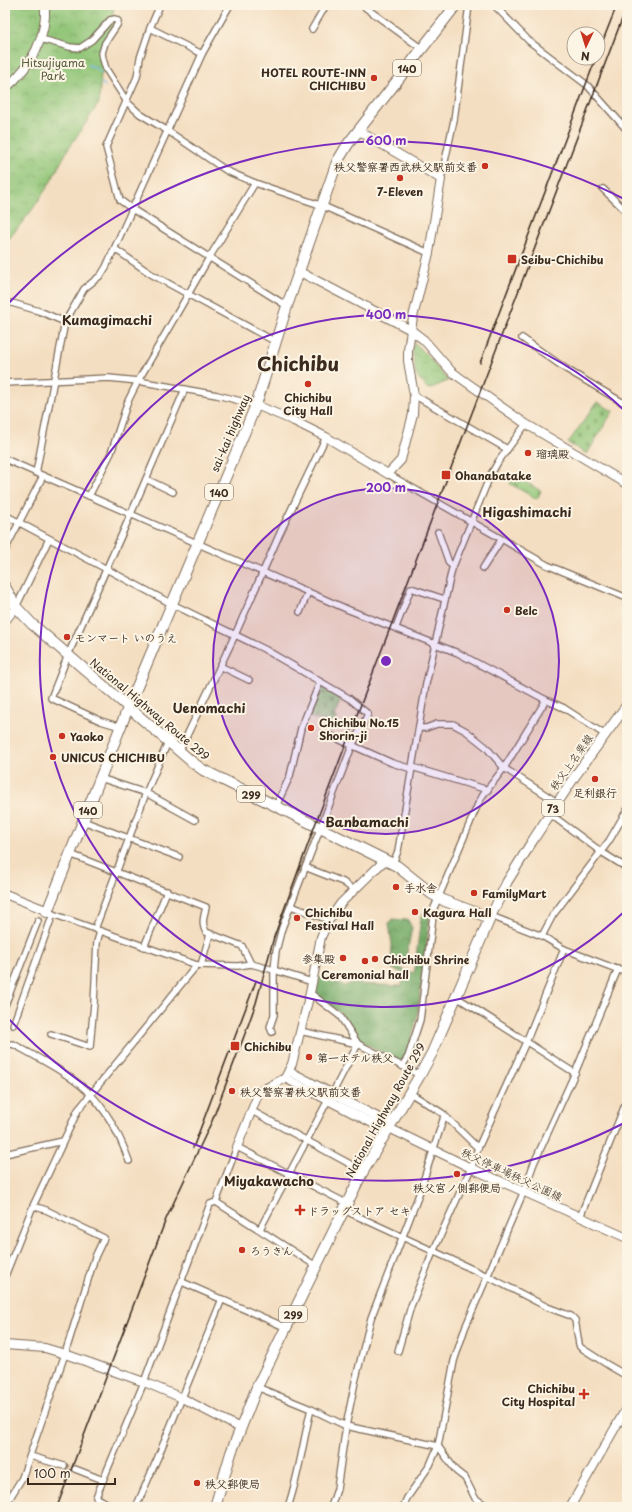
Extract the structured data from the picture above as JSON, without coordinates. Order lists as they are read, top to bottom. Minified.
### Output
{"streets":{"highway":["140","sai-kai highway","National Highway Route 299","299"],"main road":["秩父上名栗線","73"],"street":["秩父停車場秩父公園線"]},"crossings":[["sai-kai highway","National Highway Route 299"],["National Highway Route 299","秩父上名栗線"],["National Highway Route 299","秩父停車場秩父公園線"]],"districts":["Kumagimachi","Chichibu","Higashimachi","Uenomachi","Banbamachi","Miyakawacho"],"parks":["Hitsujiyama Park"],"places":{"other":["HOTEL ROUTE-INN CHICHIBU","秩父警察署西武秩父駅前交番","7-Eleven","Chichibu City Hall","瑠璃殿","Belc","モンマート いのうえ","Chichibu No.15 Shorin-ji","Yaoko","UNICUS CHICHIBU","足利銀行","手水舎","FamilyMart","Kagura Hall","Chichibu Festival Hall","参集殿","Chichibu Shrine","Ceremonial hall","第一ホテル秩父","秩父警察署秩父駅前交番","秩父宮ノ側郵便局","ろうきん","秩父郵便局"],"transit":["Seibu-Chichibu","Ohanabatake","Chichibu"],"health":["ドラッグストア セキ","Chichibu City Hospital"]},"scale_bar":"100 m","north":"bottom","rings":["600 m","400 m","200 m"]}
